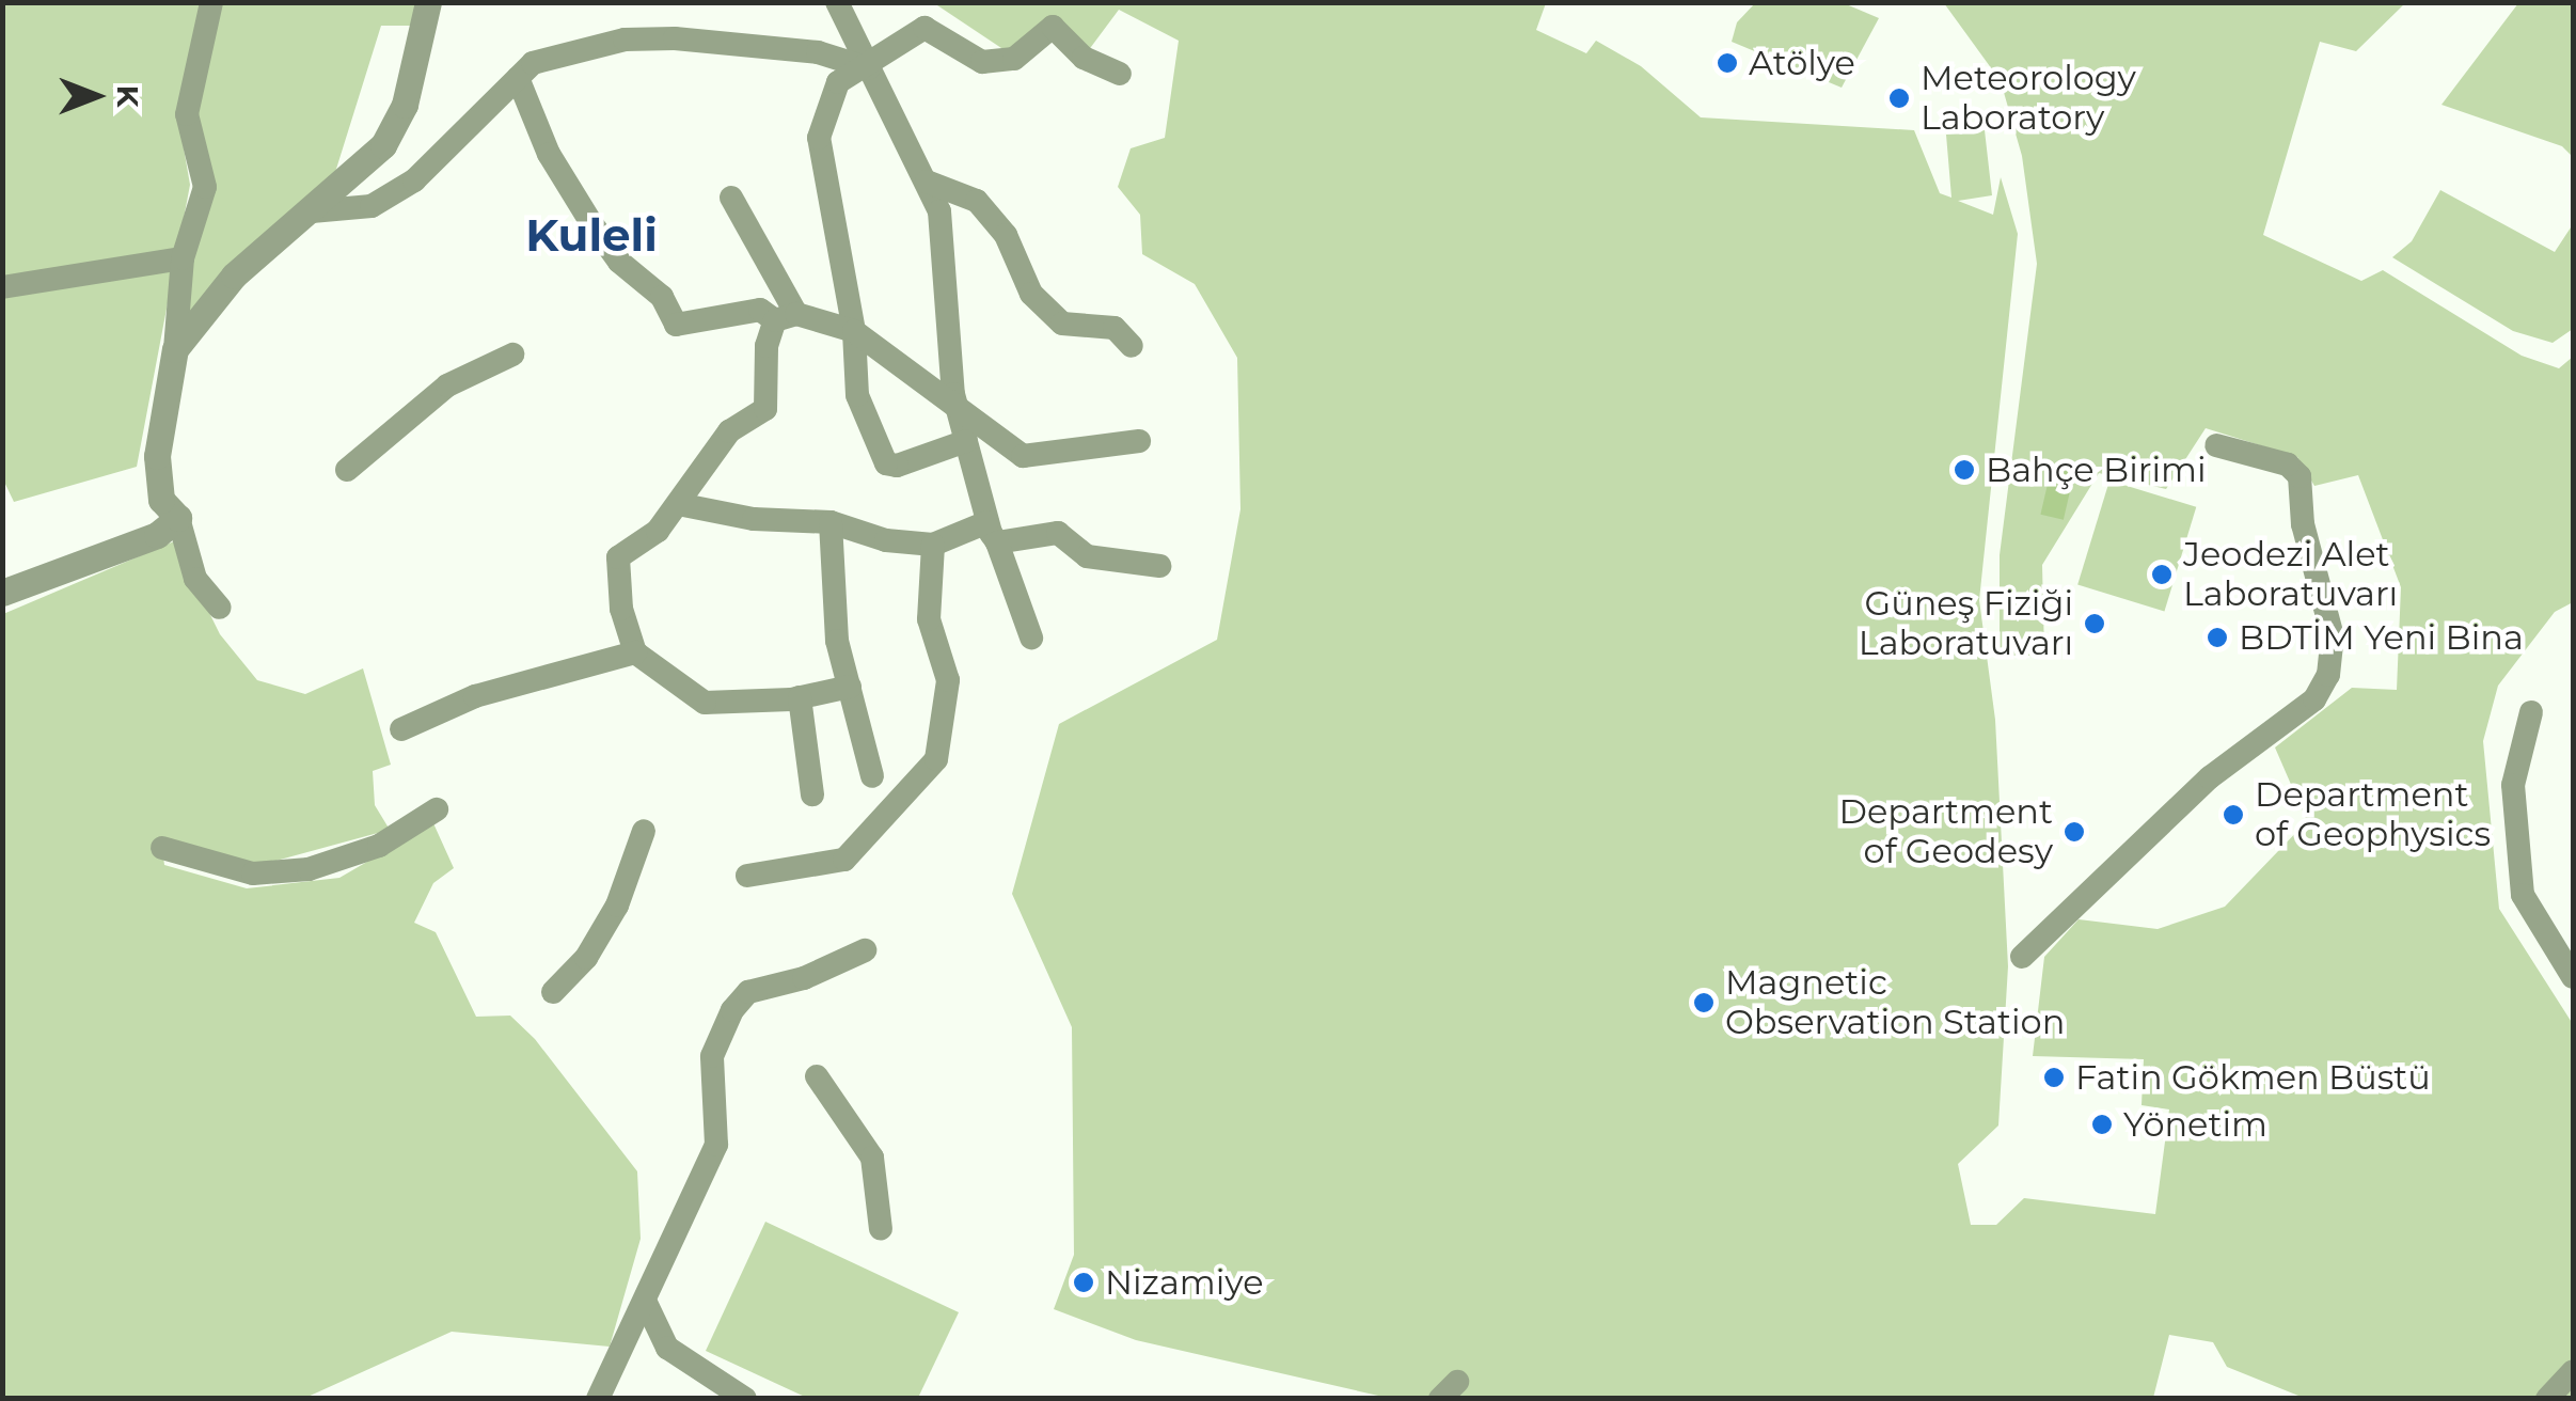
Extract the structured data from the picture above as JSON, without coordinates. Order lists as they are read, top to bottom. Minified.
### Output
{"districts":["Kuleli"],"places":["Atölye","Meteorology Laboratory","Bahçe Birimi","Jeodezi Alet Laboratuvarı","Güneş Fiziği Laboratuvarı","BDTİM Yeni Bina","Department of Geophysics","Department of Geodesy","Magnetic Observation Station","Fatin Gökmen Büstü","Yönetim","Nizamiye"],"north":"right"}
